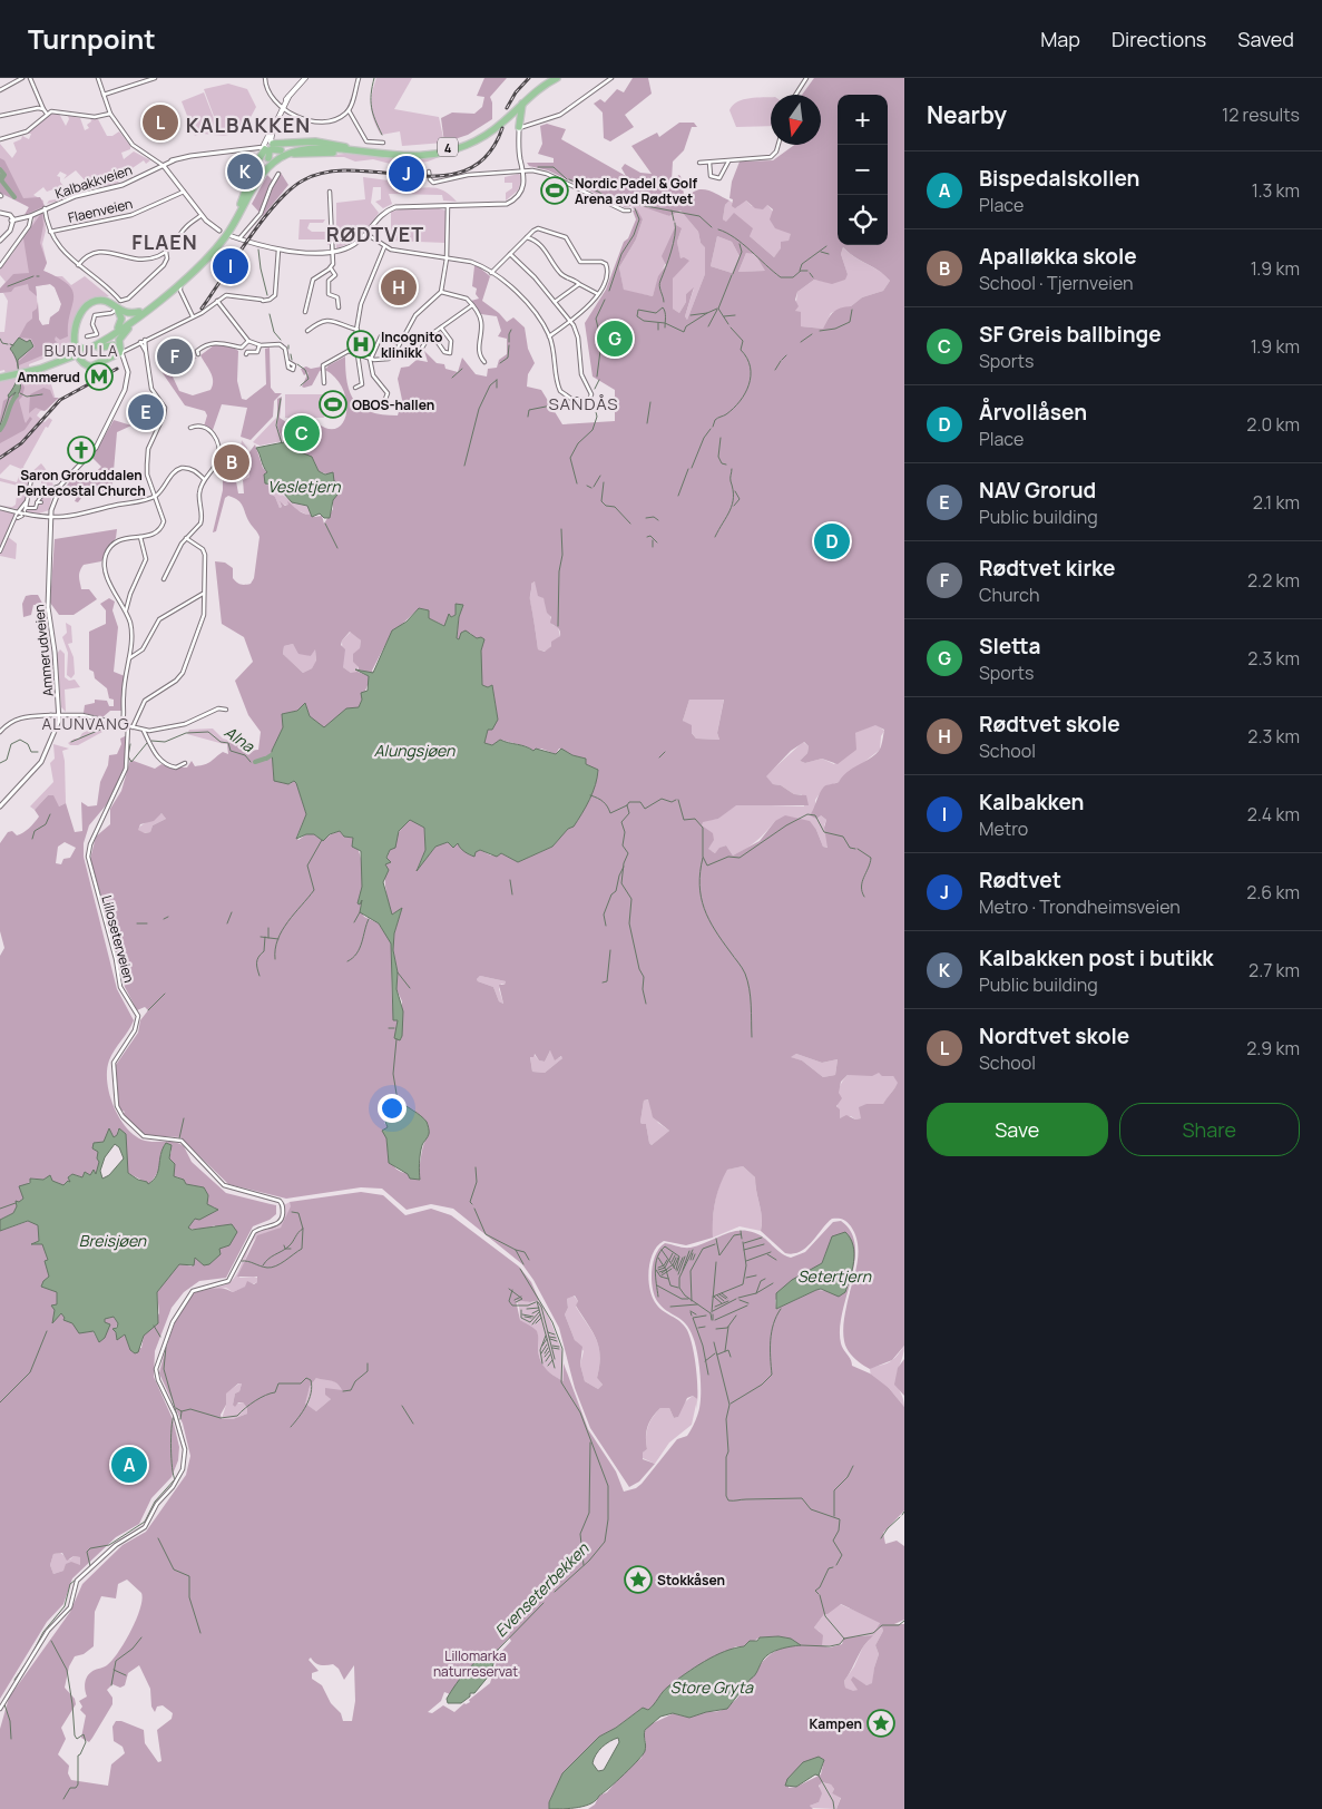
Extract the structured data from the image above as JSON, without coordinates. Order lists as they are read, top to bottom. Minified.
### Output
{"streets":{"highway":["4"],"street":["Kalbakkveien","Flaenveien","Ammerudveien","Lilloseterveien"]},"districts":["KALBAKKEN","RØDTVET","FLAEN","BURULLA","SANDÅS","ALUNVANG"],"water":["Vesletjern","Alna","Alungsjøen","Breisjøen","Setertjern","Evenseterbekken","Store Gryta"],"parks":["Lillomarka naturreservat"],"places":{"sports":["Nordic Padel & Golf Arena avd Rødtvet","OBOS-hallen"],"hospital":["Incognito klinikk"],"metro station":["Ammerud"],"church":["Saron Groruddalen Pentecostal Church"],"place":["Stokkåsen","Kampen"]},"north":"bottom","page":{"header":"Turnpoint","nav":["Map","Directions","Saved"],"heading":["Nearby","12 results"],"map_buttons":["+","−"],"pins":["L","K","J","I","H","G","F","E","C","B","D","A"],"list":[{"mark":"A","name":"Bispedalskollen","note":"Place","value":"1.3 km"},{"mark":"B","name":"Apalløkka skole","note":"School · Tjernveien","value":"1.9 km"},{"mark":"C","name":"SF Greis ballbinge","note":"Sports","value":"1.9 km"},{"mark":"D","name":"Årvollåsen","note":"Place","value":"2.0 km"},{"mark":"E","name":"NAV Grorud","note":"Public building","value":"2.1 km"},{"mark":"F","name":"Rødtvet kirke","note":"Church","value":"2.2 km"},{"mark":"G","name":"Sletta","note":"Sports","value":"2.3 km"},{"mark":"H","name":"Rødtvet skole","note":"School","value":"2.3 km"},{"mark":"I","name":"Kalbakken","note":"Metro","value":"2.4 km"},{"mark":"J","name":"Rødtvet","note":"Metro · Trondheimsveien","value":"2.6 km"},{"mark":"K","name":"Kalbakken post i butikk","note":"Public building","value":"2.7 km"},{"mark":"L","name":"Nordtvet skole","note":"School","value":"2.9 km"}],"buttons":["Save","Share"]}}
